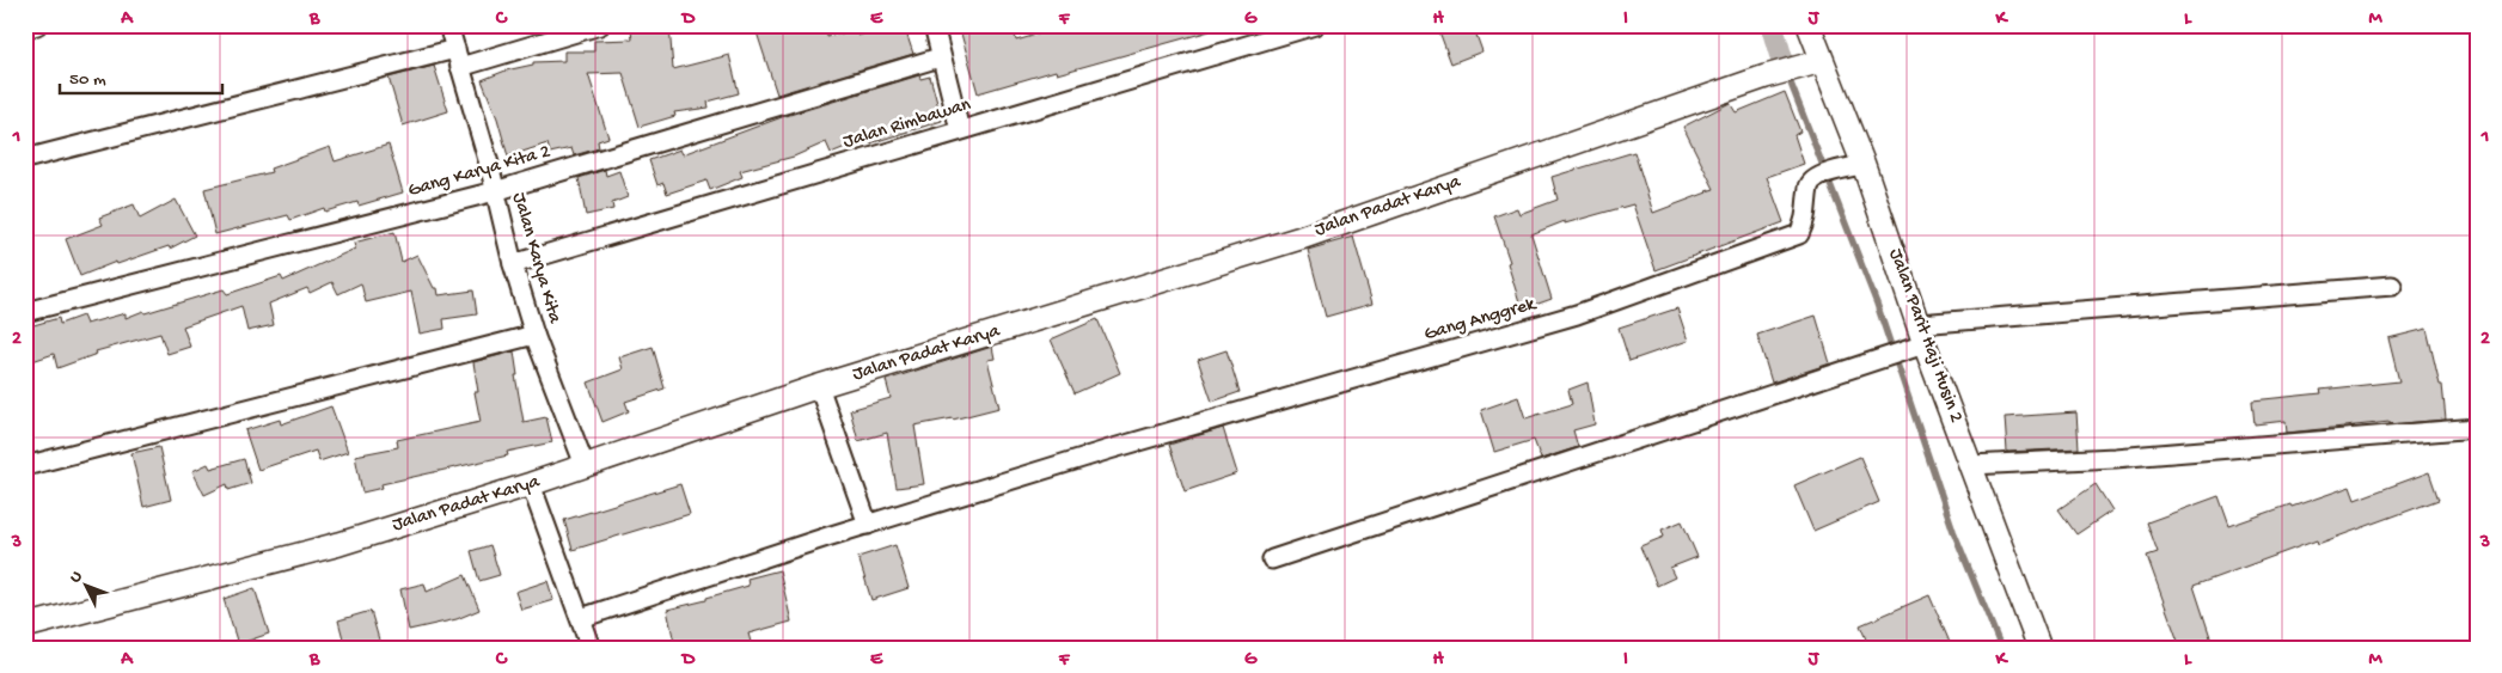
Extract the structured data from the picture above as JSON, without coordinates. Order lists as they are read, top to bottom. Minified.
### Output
{"streets":{"street":["Jalan Rimbawan","Gang Karya Kita 2","Jalan Padat Karya","Jalan Karya Kita","Gang Anggrek","Jalan Parit Haji Husin 2"]},"crossings":[["Jalan Rimbawan","Jalan Karya Kita"],["Gang Karya Kita 2","Jalan Karya Kita"],["Jalan Padat Karya","Jalan Karya Kita"],["Jalan Padat Karya","Jalan Parit Haji Husin 2"],["Gang Anggrek","Jalan Parit Haji Husin 2"]],"scale_bar":"50 m","north":"top left","grid":{"columns":["A","B","C","D","E","F","G","H","I","J","K","L","M"],"rows":["1","2","3"]}}
